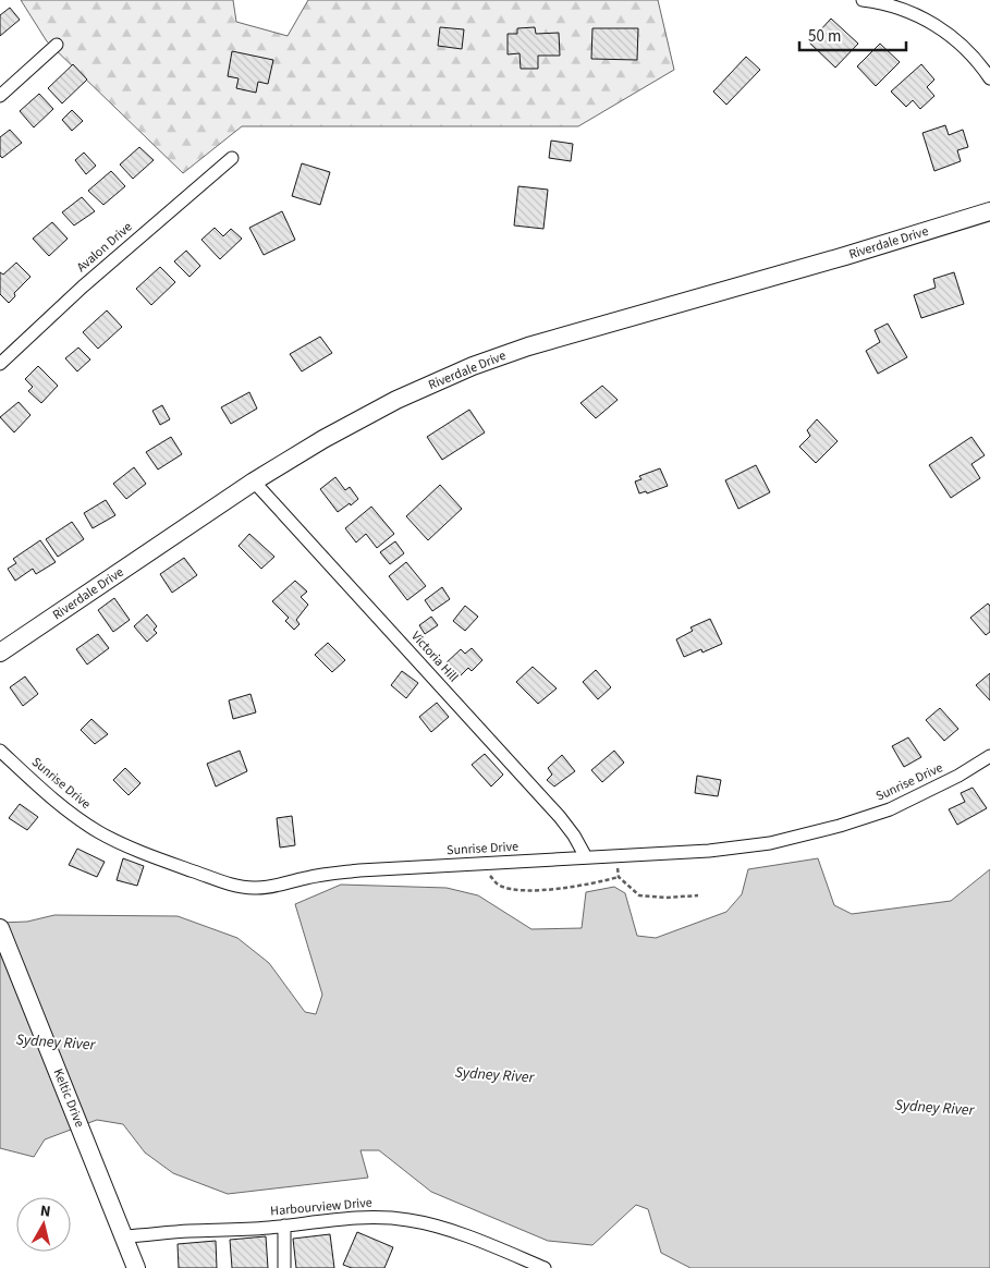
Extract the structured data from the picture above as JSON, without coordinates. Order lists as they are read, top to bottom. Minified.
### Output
{"streets":{"main road":["Riverdale Drive","Keltic Drive"],"street":["Avalon Drive","Victoria Hill","Sunrise Drive","Harbourview Drive"]},"crossings":[["Riverdale Drive","Victoria Hill"],["Victoria Hill","Sunrise Drive"],["Keltic Drive","Harbourview Drive"]],"water":["Sydney River"],"scale_bar":"50 m","north":"top"}
